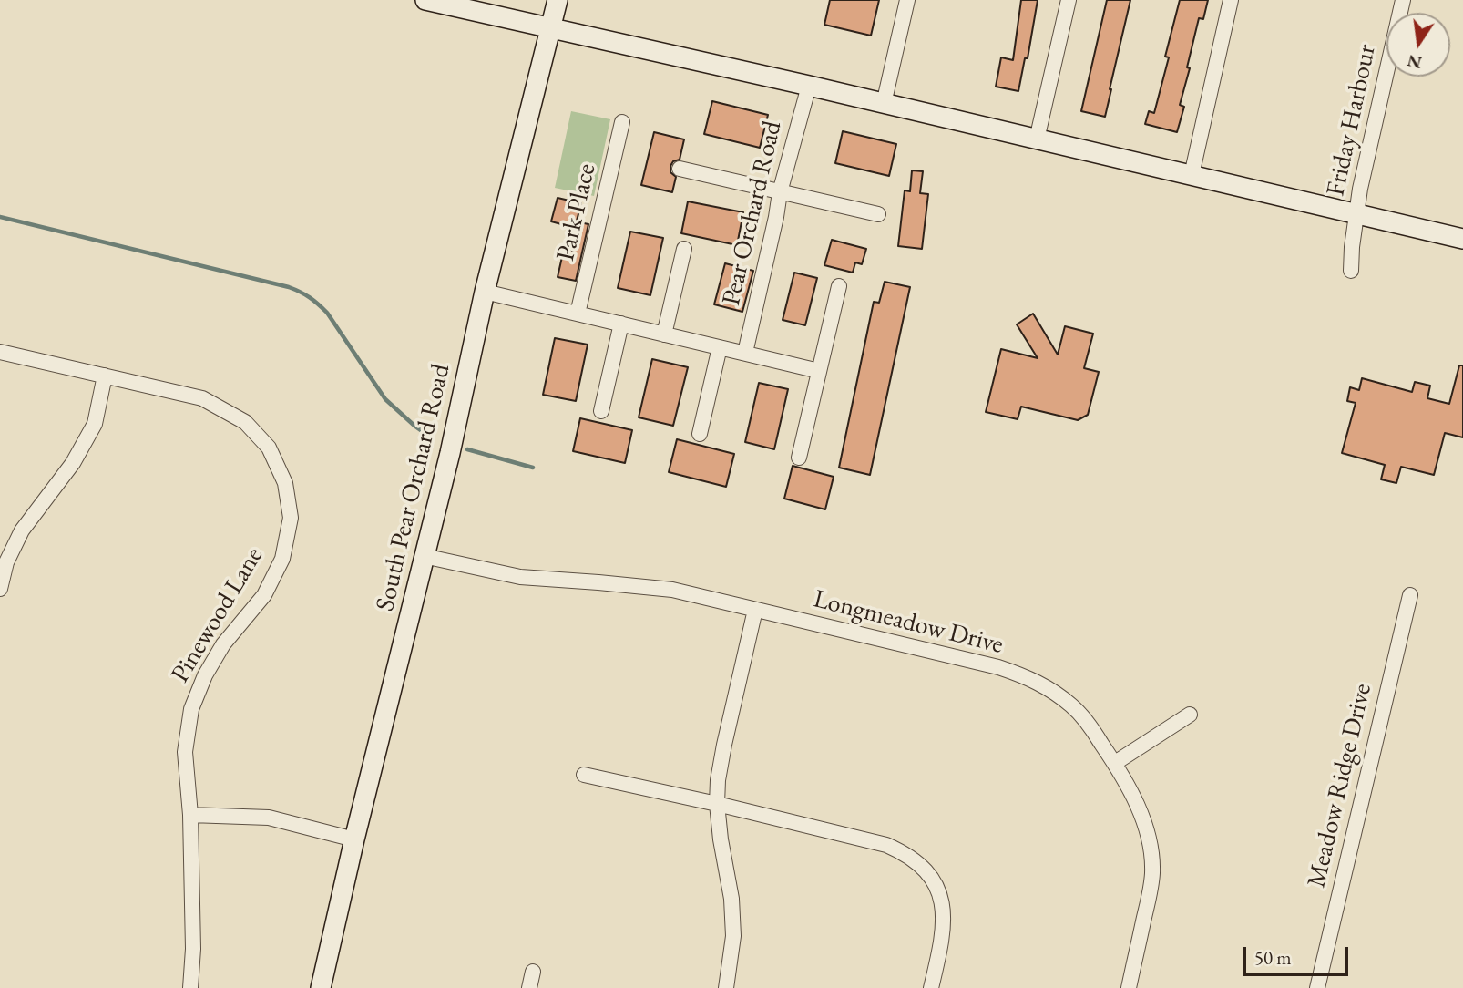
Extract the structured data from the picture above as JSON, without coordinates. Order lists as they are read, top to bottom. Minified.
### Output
{"streets":{"main road":["South Pear Orchard Road"],"street":["Friday Harbour","Park Place","Pear Orchard Road","Pinewood Lane","Longmeadow Drive","Meadow Ridge Drive"]},"crossings":[["South Pear Orchard Road","Longmeadow Drive"]],"scale_bar":"50 m","north":"bottom"}
